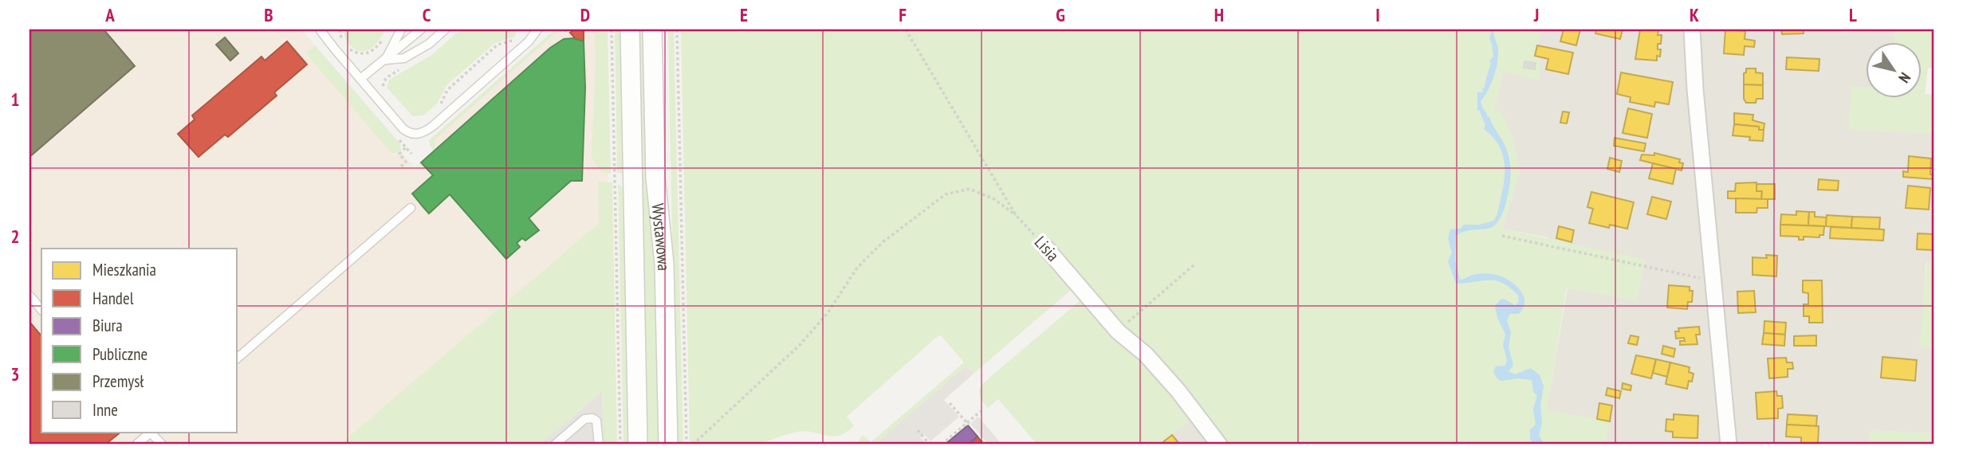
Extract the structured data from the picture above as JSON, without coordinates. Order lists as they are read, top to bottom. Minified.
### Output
{"streets":{"street":["Wystawowa","Lisia"]},"legend":["Mieszkania","Handel","Biura","Publiczne","Przemysł","Inne"],"north":"bottom right","grid":{"columns":["A","B","C","D","E","F","G","H","I","J","K","L"],"rows":["1","2","3"]}}
